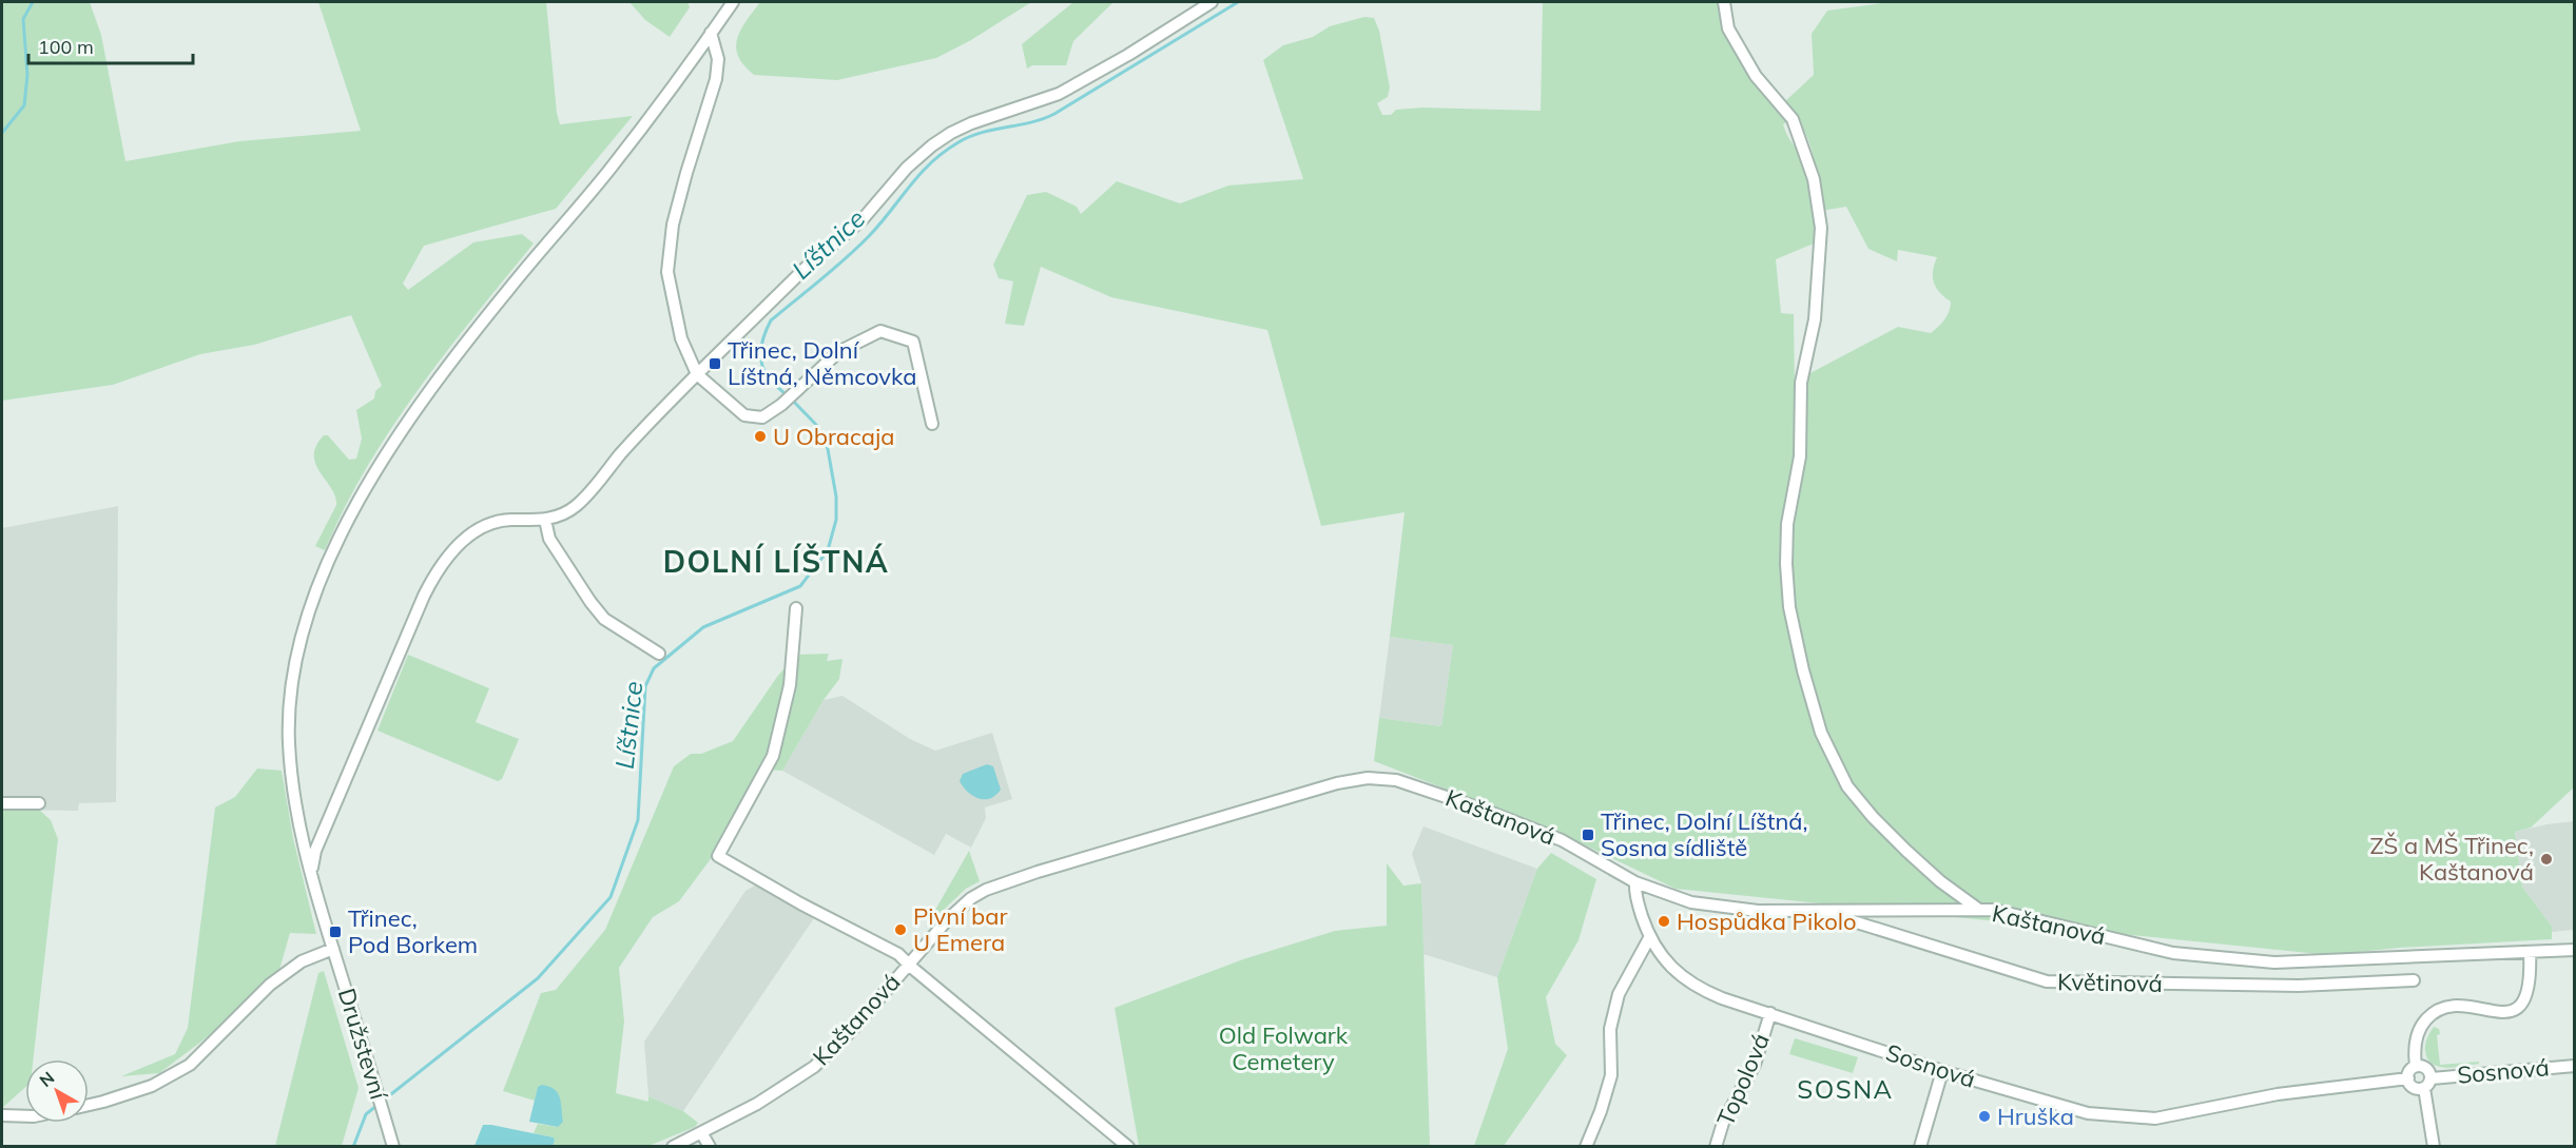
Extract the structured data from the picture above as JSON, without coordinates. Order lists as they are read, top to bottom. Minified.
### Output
{"streets":{"street":["Kaštanová","Květinová","Družstevní","Sosnová","Topolová"]},"crossings":[["Kaštanová","Květinová"],["Kaštanová","Sosnová"],["Sosnová","Topolová"]],"districts":["DOLNÍ LÍŠTNÁ","SOSNA"],"water":["Líštnice"],"parks":["Old Folwark Cemetery"],"places":{"transit":["Třinec, Dolní Líštná, Němcovka","Třinec, Dolní Líštná, Sosna sídliště","Třinec, Pod Borkem"],"other":["U Obracaja","ZŠ a MŠ Třinec, Kaštanová","Hospůdka Pikolo","Pivní bar U Emera","Hruška"]},"scale_bar":"100 m","north":"top left"}
